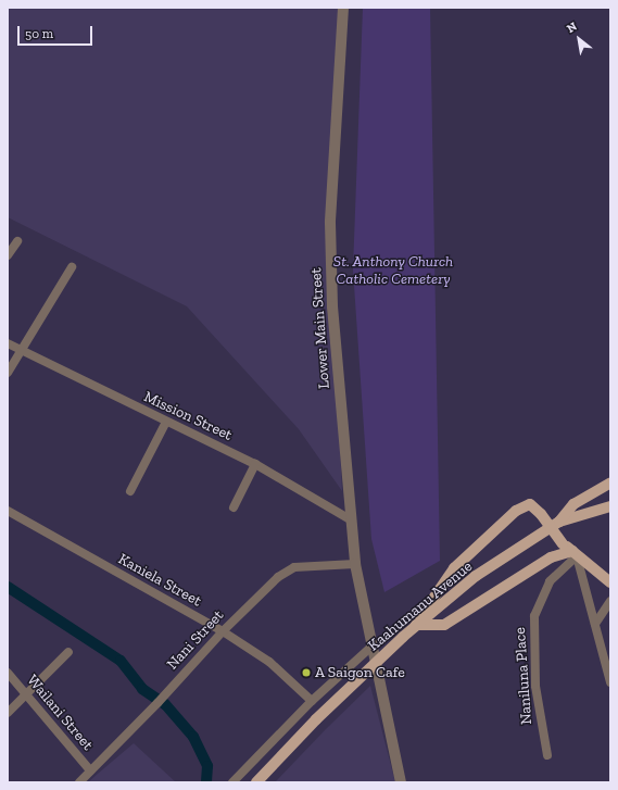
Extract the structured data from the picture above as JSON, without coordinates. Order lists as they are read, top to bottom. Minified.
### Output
{"streets":{"main road":["Kaahumanu Avenue"],"street":["Lower Main Street","Mission Street","Kaniela Street","Nani Street","Naniluna Place","Wailani Street"]},"crossings":[["Lower Main Street","Mission Street"],["Lower Main Street","Nani Street"],["Kaniela Street","Nani Street"],["Nani Street","Wailani Street"]],"parks":["St. Anthony Church Catholic Cemetery"],"places":["A Saigon Cafe"],"scale_bar":"50 m","north":"top left"}
